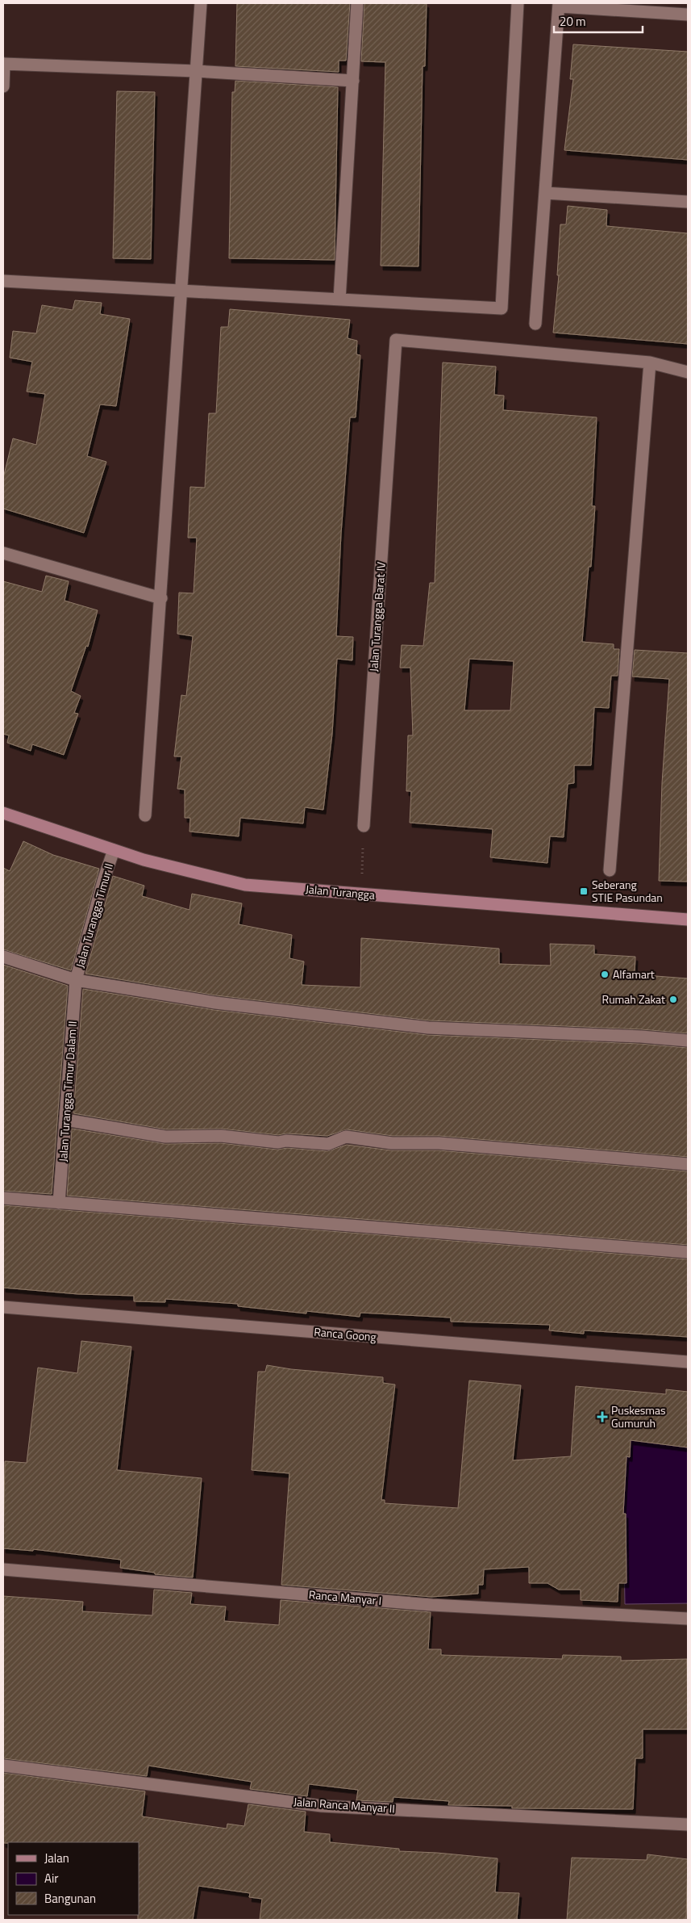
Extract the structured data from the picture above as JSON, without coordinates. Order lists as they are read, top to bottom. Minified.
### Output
{"streets":{"main road":["Jalan Turangga"],"street":["Jalan Turangga Barat IV","Jalan Turangga Timur II","Jalan Turangga Timur Dalam II","Ranca Goong","Ranca Manyar I","Jalan Ranca Manyar II"]},"crossings":[["Jalan Turangga","Jalan Turangga Timur II"],["Jalan Turangga Timur II","Jalan Turangga Timur Dalam II"]],"places":{"transit":["Seberang STIE Pasundan"],"other":["Alfamart","Rumah Zakat"],"health":["Puskesmas Gumuruh"]},"legend":["Jalan","Air","Bangunan"],"scale_bar":"20 m"}
